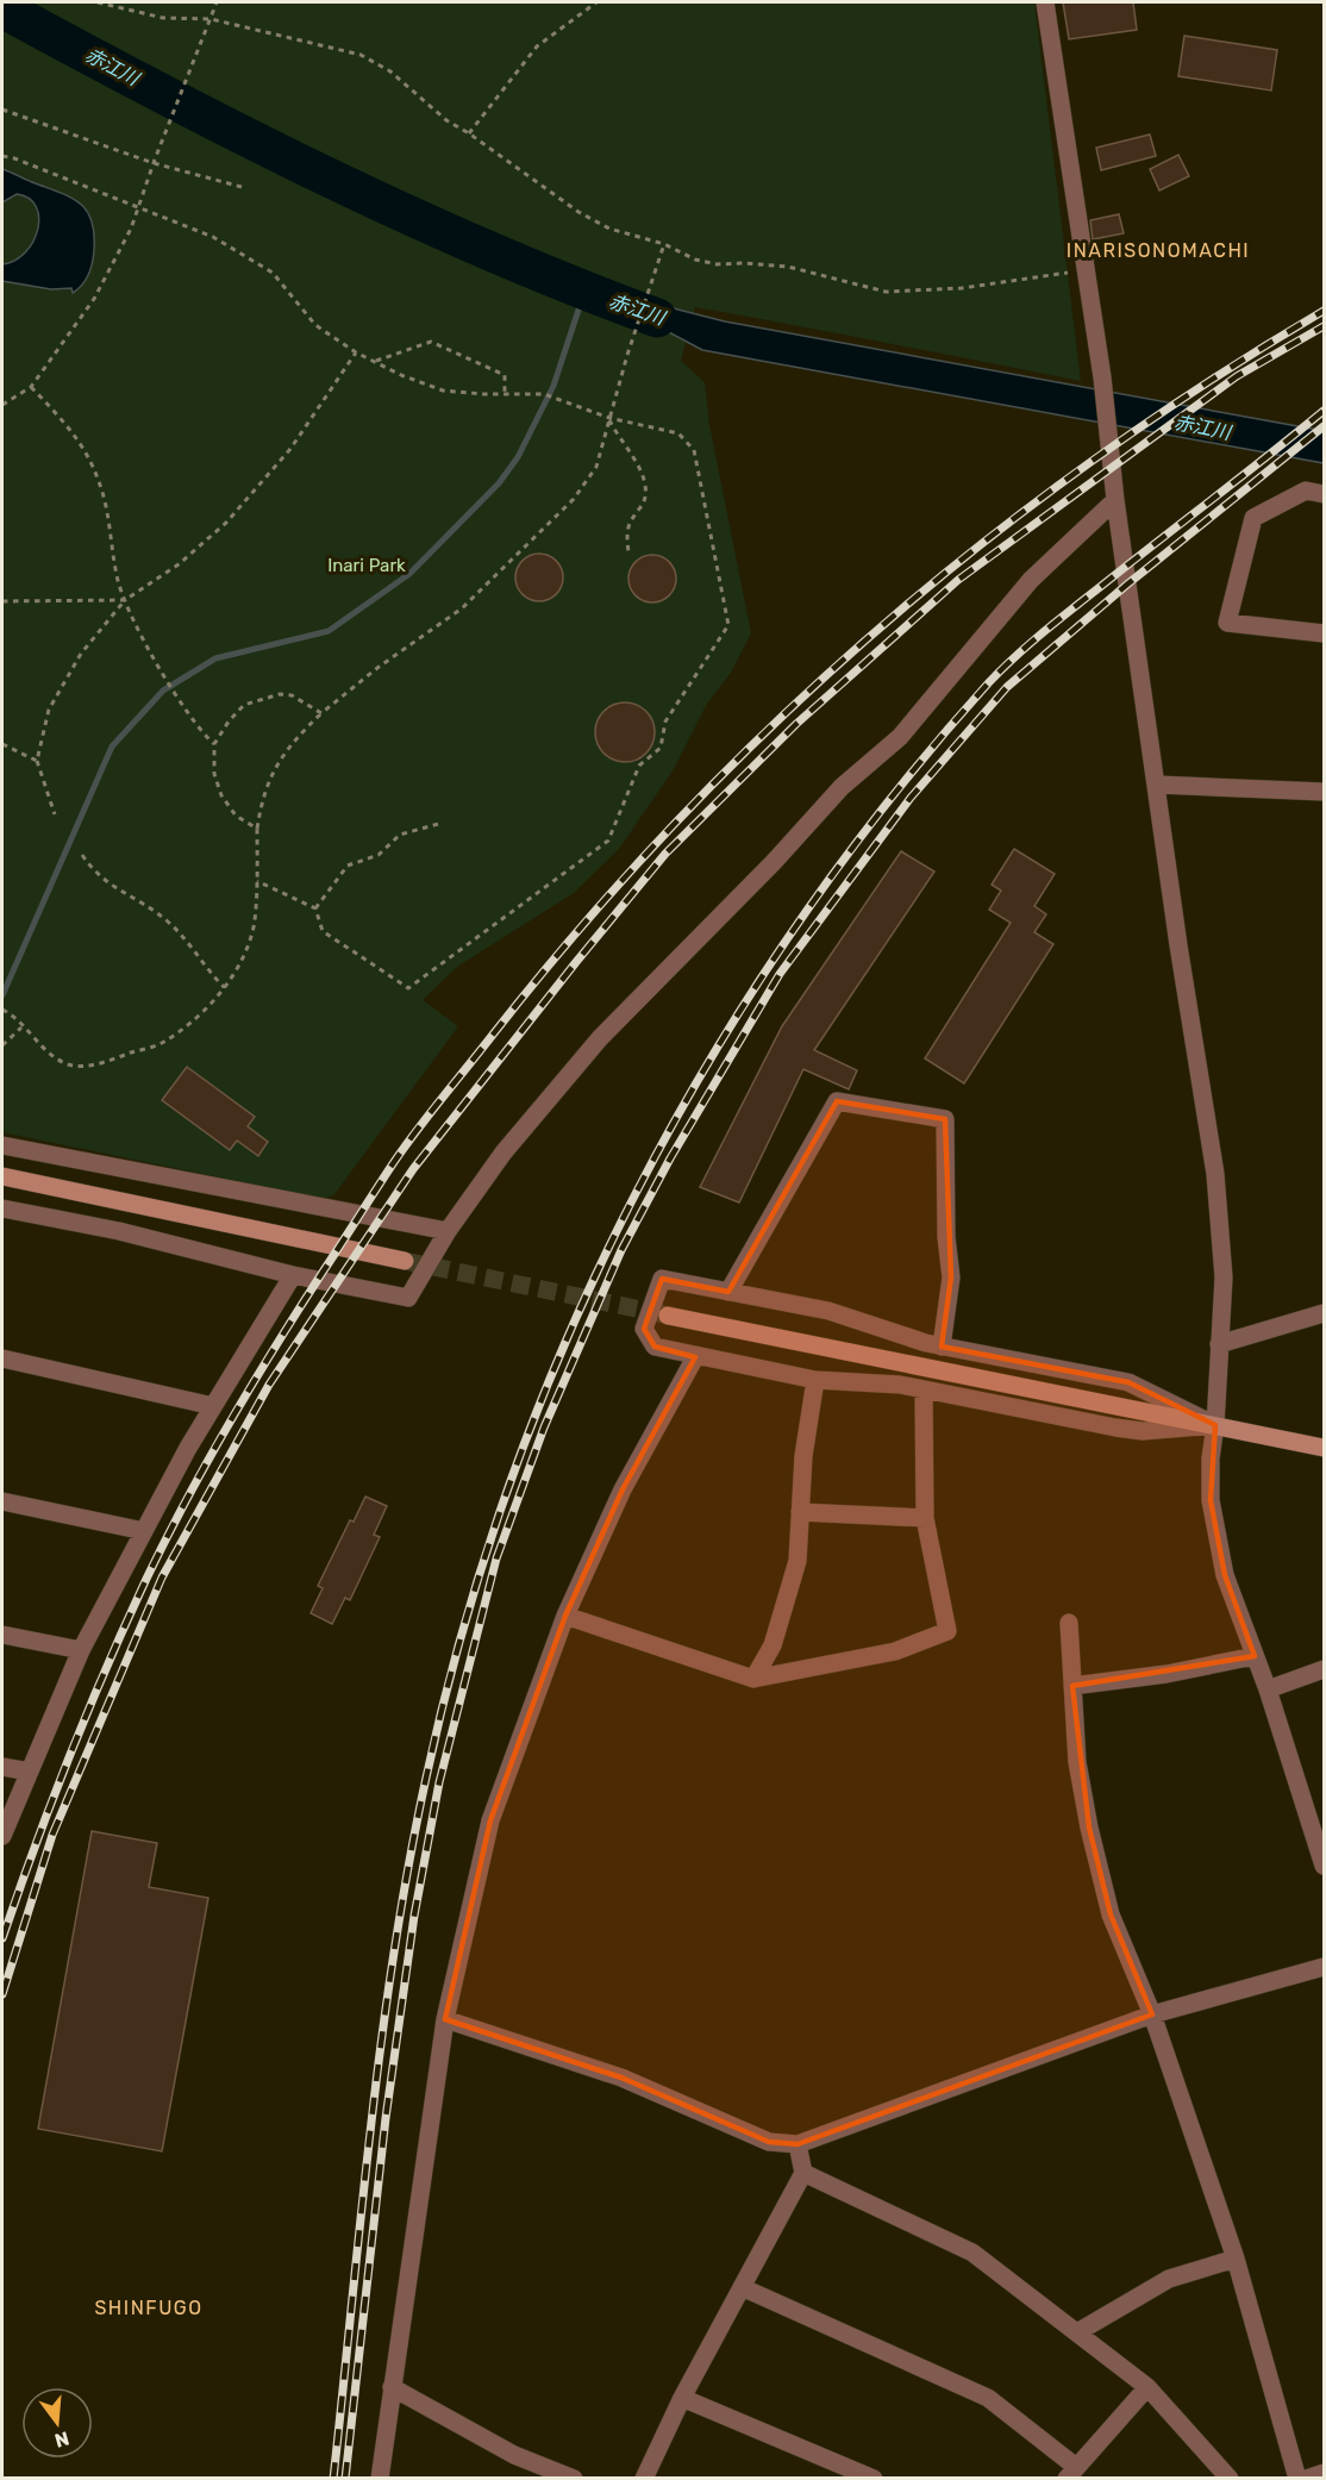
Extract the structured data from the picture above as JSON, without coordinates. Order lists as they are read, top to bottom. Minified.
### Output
{"districts":["INARISONOMACHI","SHINFUGO"],"water":["赤江川"],"parks":["Inari Park"],"north":"bottom"}
